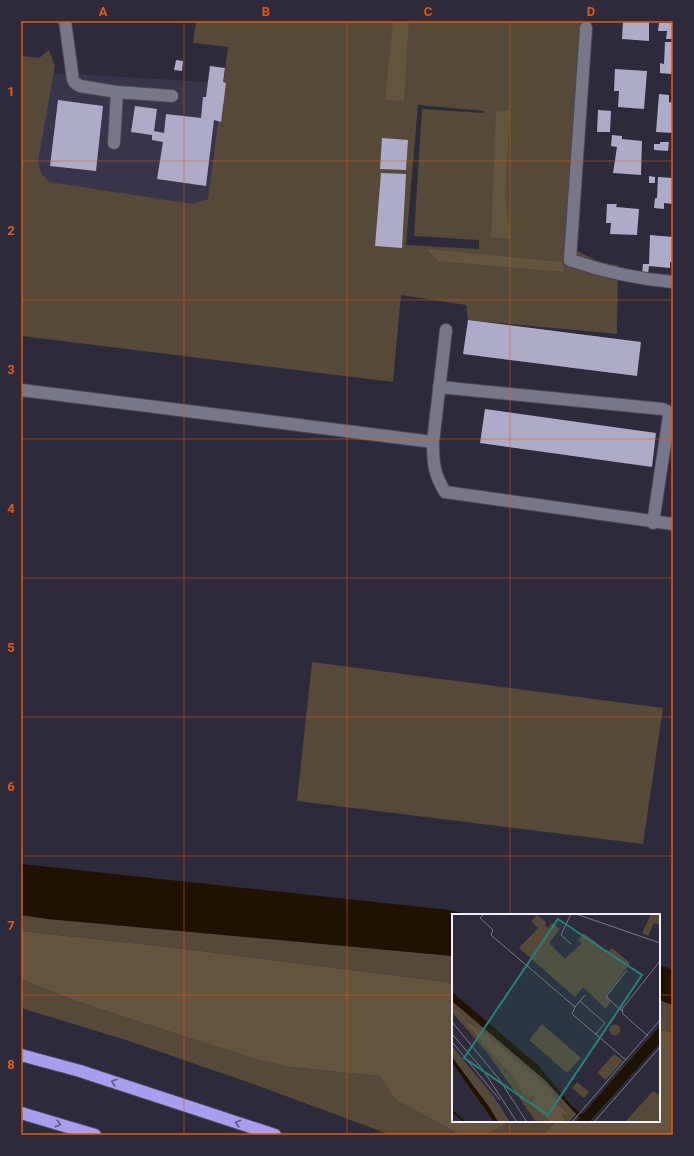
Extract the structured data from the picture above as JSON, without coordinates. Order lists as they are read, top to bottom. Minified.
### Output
{"grid":{"columns":["A","B","C","D"],"rows":["1","2","3","4","5","6","7","8"]}}
